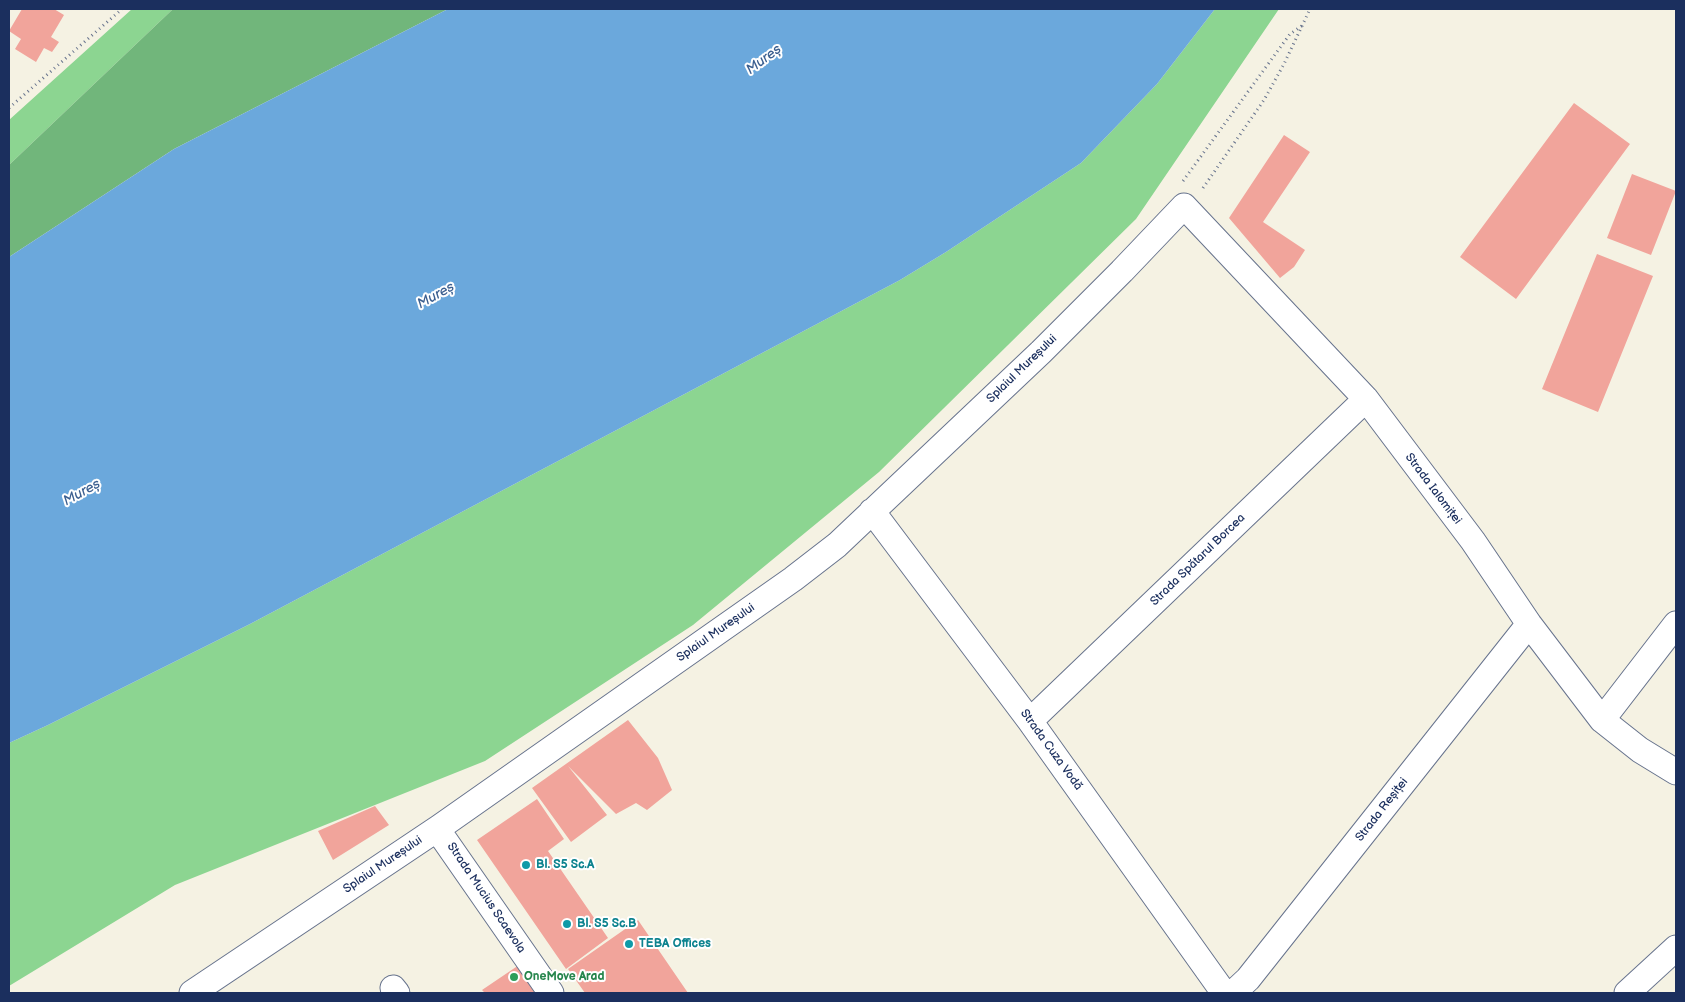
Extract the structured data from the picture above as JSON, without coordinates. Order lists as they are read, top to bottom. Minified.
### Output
{"streets":{"street":["Splaiul Mureșului","Strada Ialomiței","Strada Spătarul Borcea","Strada Cuza Vodă","Strada Reșiței","Strada Mucius Scaevola"]},"crossings":[["Splaiul Mureșului","Strada Ialomiței"],["Splaiul Mureșului","Strada Cuza Vodă"],["Splaiul Mureșului","Strada Mucius Scaevola"],["Strada Ialomiței","Strada Spătarul Borcea"],["Strada Ialomiței","Strada Reșiței"],["Strada Spătarul Borcea","Strada Cuza Vodă"]],"water":["Mureș"],"places":["Bl. S5 Sc.A","Bl. S5 Sc.B","TEBA Offices","OneMove Arad"]}
